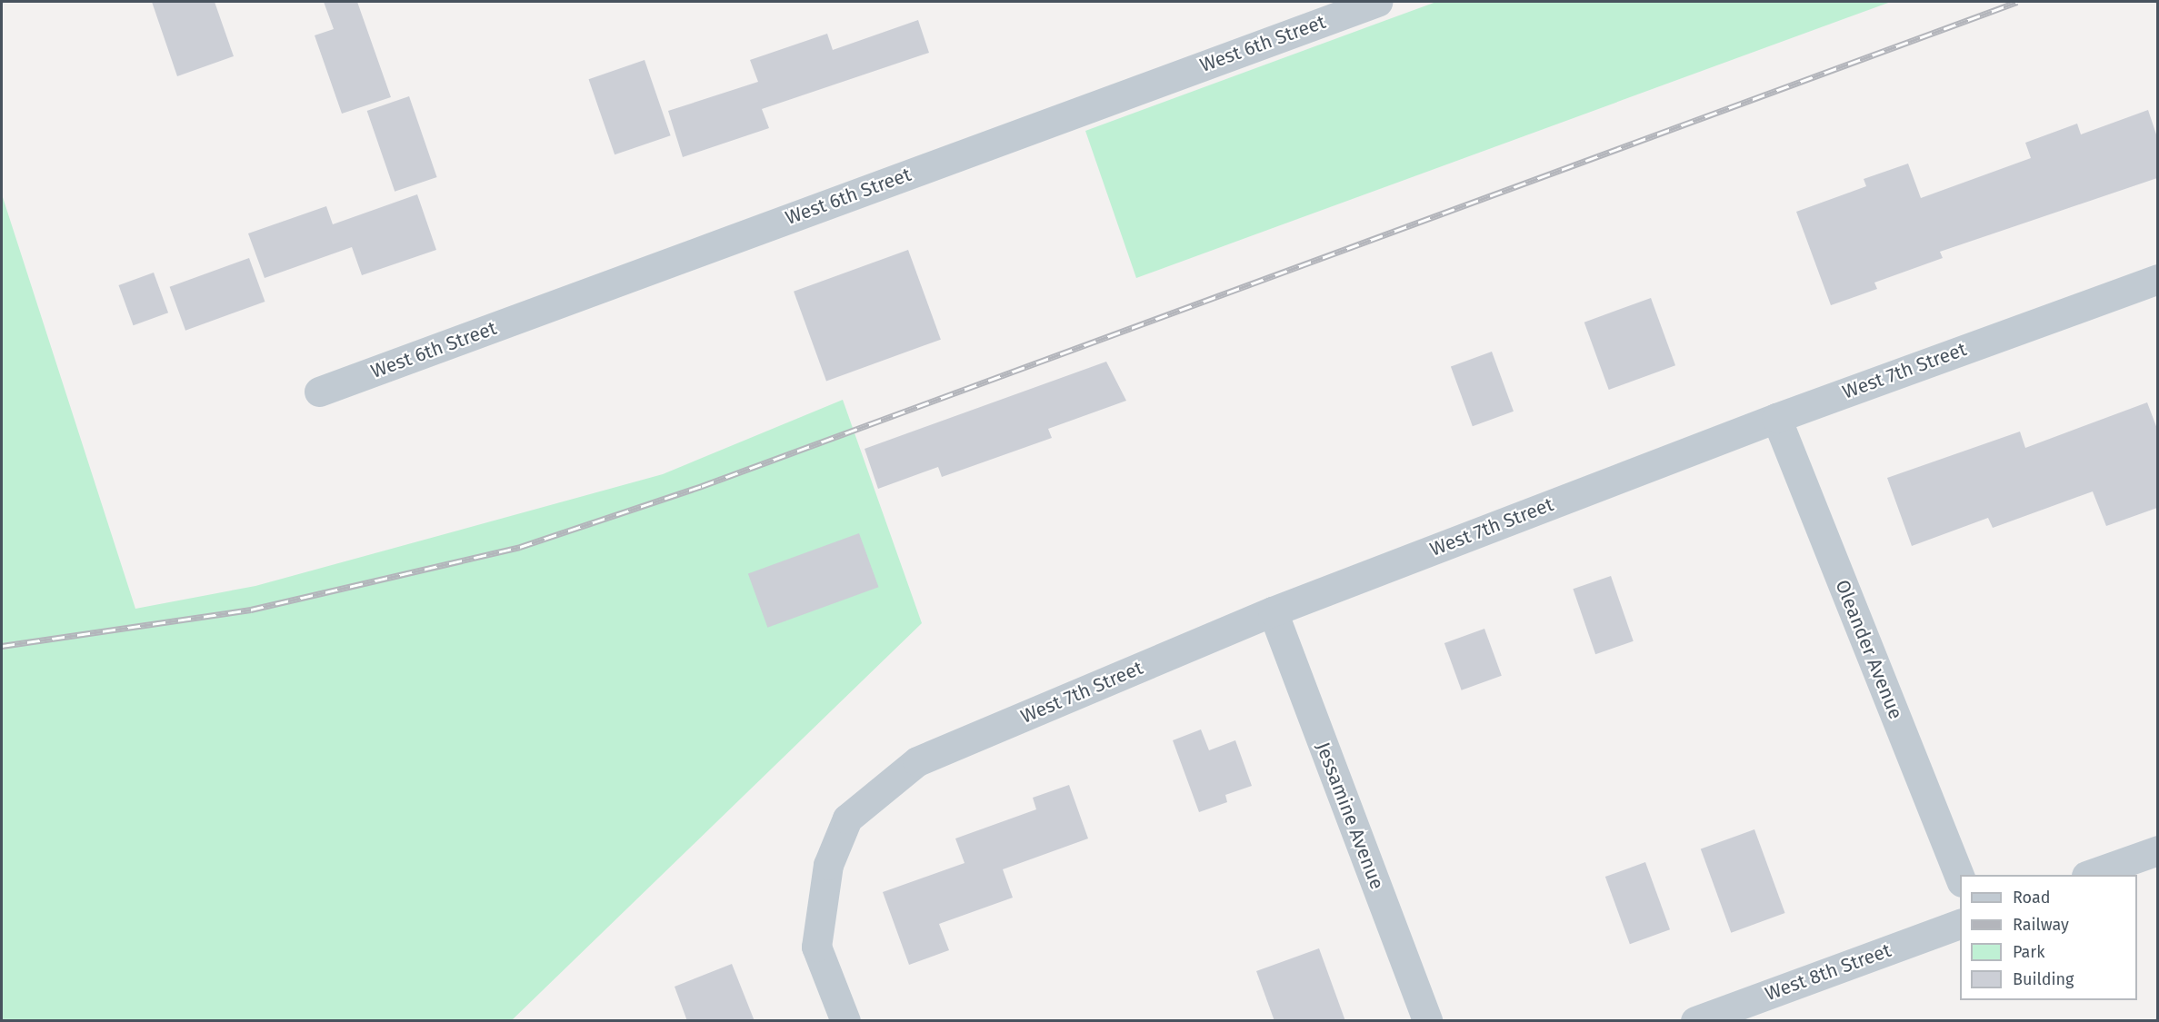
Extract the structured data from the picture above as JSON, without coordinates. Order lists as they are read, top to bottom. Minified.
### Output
{"streets":{"street":["West 6th Street","West 7th Street","Oleander Avenue","Jessamine Avenue","West 8th Street"]},"crossings":[["West 7th Street","Oleander Avenue"],["West 7th Street","Jessamine Avenue"]],"legend":["Road","Railway","Park","Building"]}
